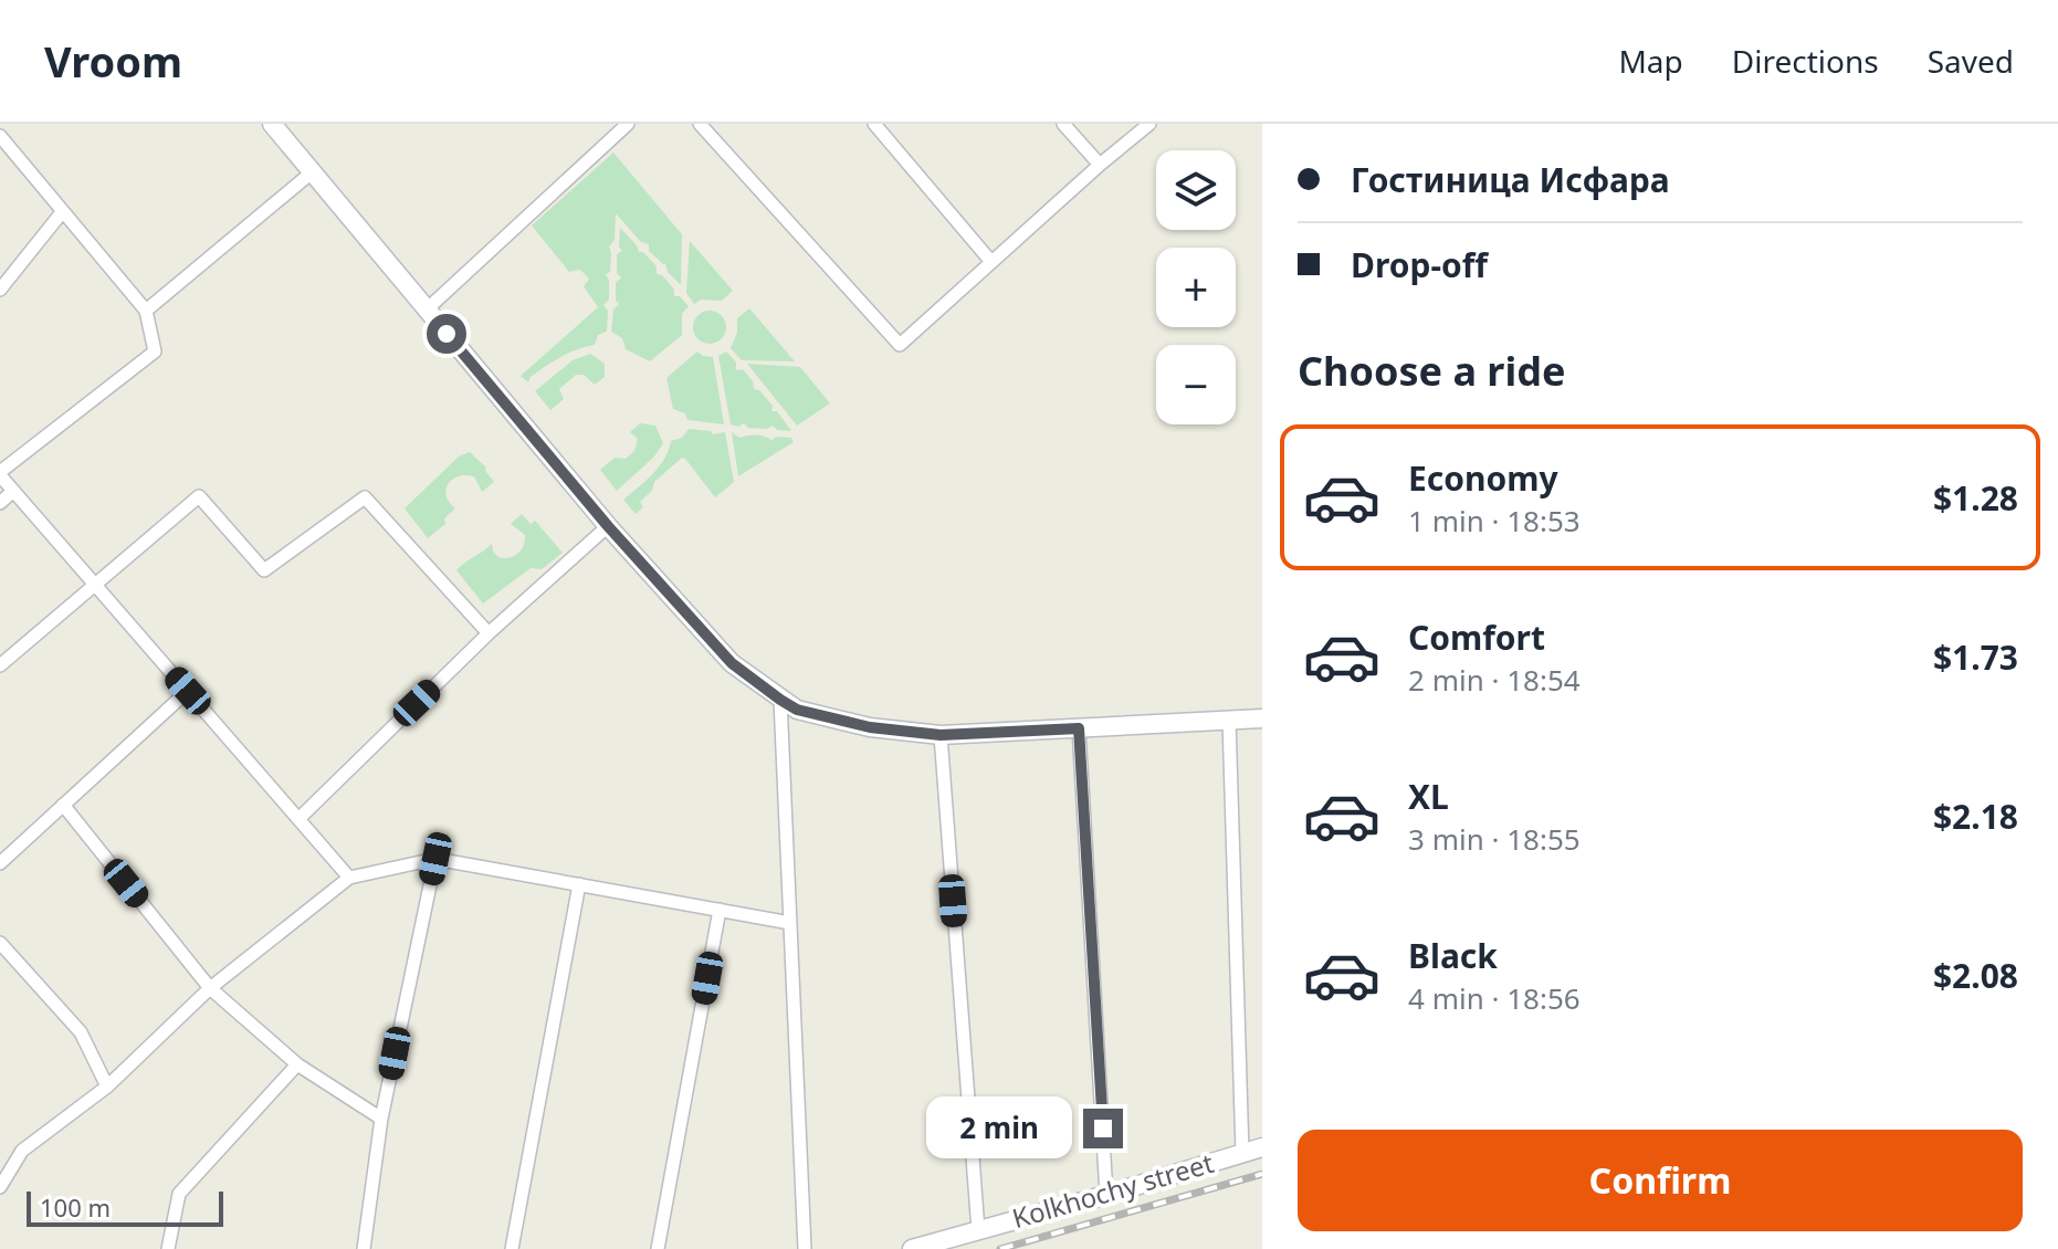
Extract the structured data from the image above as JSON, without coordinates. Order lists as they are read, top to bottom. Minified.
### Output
{"streets":{"main road":["Kolkhochy street"]},"scale_bar":"100 m","page":{"header":"Vroom","nav":["Map","Directions","Saved"],"banner":["Гостиница Исфара","Drop-off"],"map_buttons":["+","−"],"heading":"Choose a ride","list":[{"name":"Economy","note":"1 min · 18:53","value":"$1.28"},{"name":"Comfort","note":"2 min · 18:54","value":"$1.73"},{"name":"XL","note":"3 min · 18:55","value":"$2.18"},{"name":"Black","note":"4 min · 18:56","value":"$2.08"}],"bubble":"2 min","buttons":"Confirm","scale":"100 m"}}
